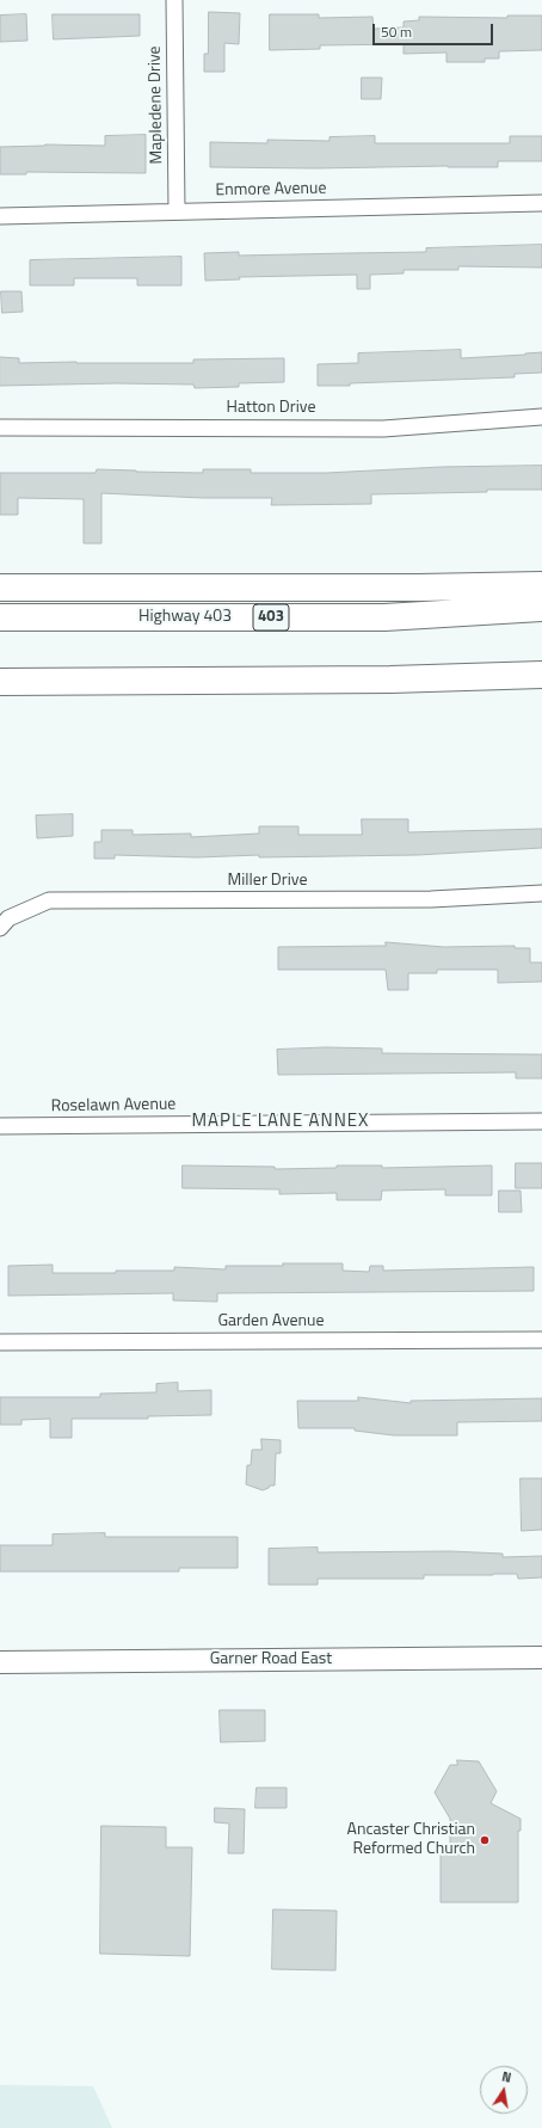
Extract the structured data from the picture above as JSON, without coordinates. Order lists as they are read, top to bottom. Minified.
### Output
{"streets":{"highway":["Highway 403","403"],"main road":["Garner Road East"],"street":["Mapledene Drive","Enmore Avenue","Hatton Drive","Miller Drive","Roselawn Avenue","Garden Avenue"]},"crossings":[["Mapledene Drive","Enmore Avenue"]],"districts":["MAPLE LANE ANNEX"],"places":["Ancaster Christian Reformed Church"],"scale_bar":"50 m","north":"top"}
